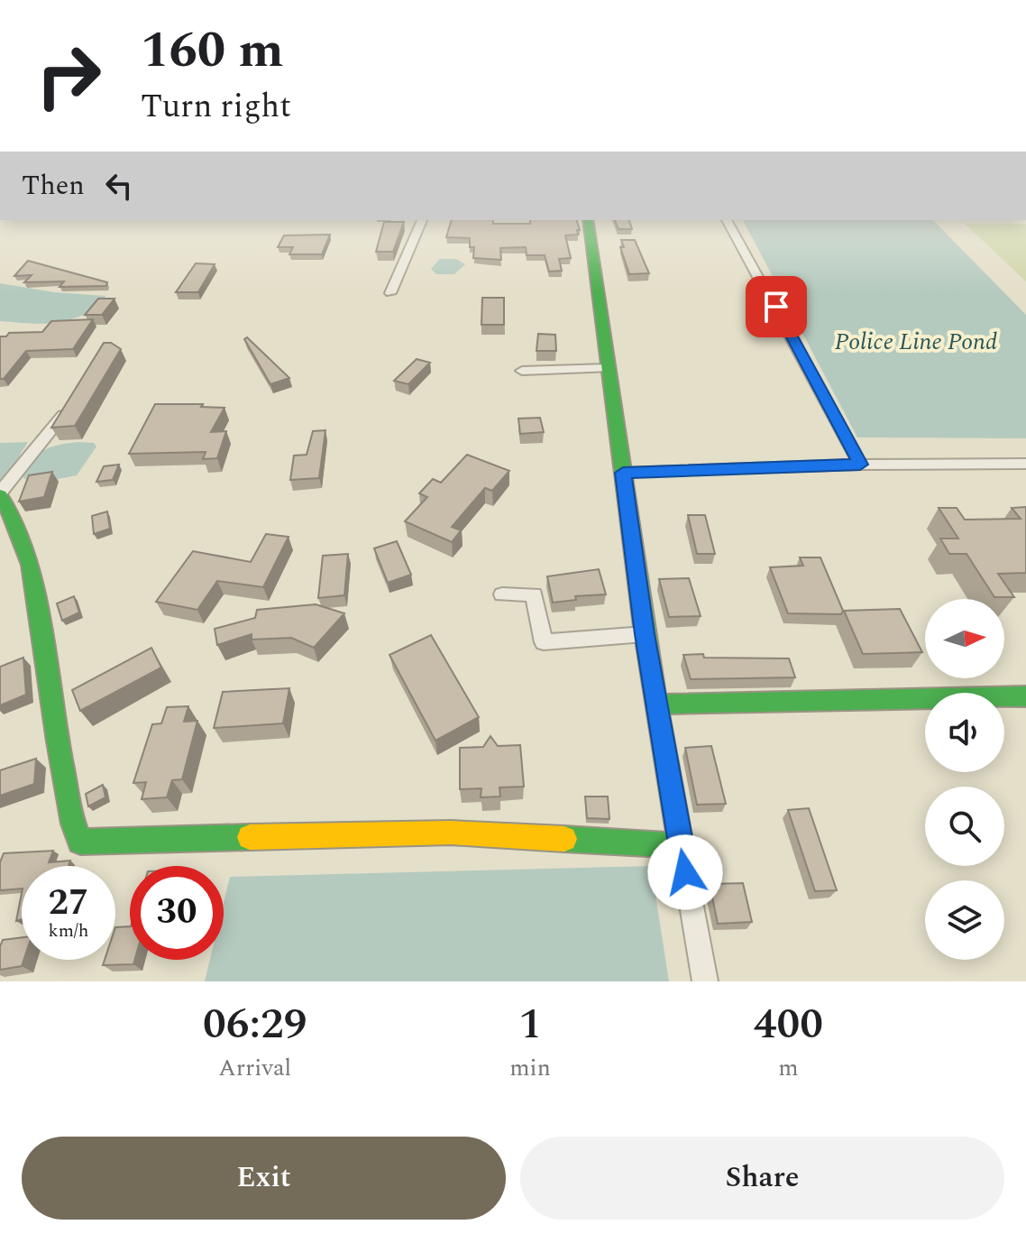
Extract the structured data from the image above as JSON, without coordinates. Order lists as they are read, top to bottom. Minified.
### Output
{"water":["Police Line Pond"],"north":"right","page":{"turn":["160 m","Turn right"],"then":"Then","speed":"27 km/h","limit":"30","eta":["06:29","Arrival","1","min","400","m"],"buttons":["Exit","Share"]}}
